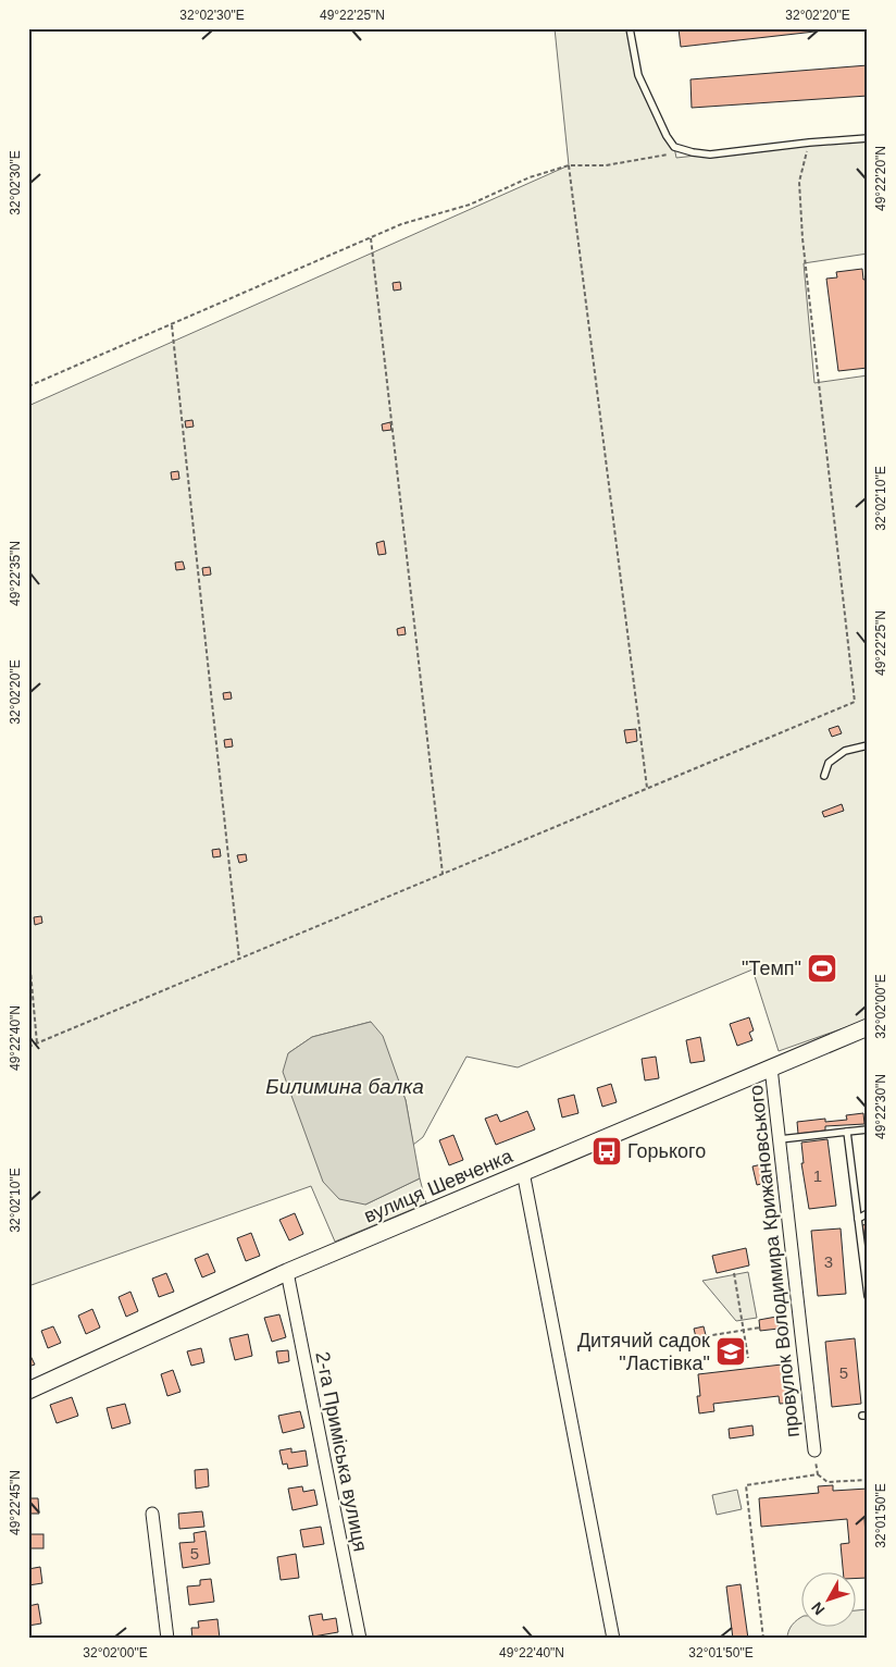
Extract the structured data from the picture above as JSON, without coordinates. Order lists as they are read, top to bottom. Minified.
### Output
{"streets":{"street":["вулиця Шевченка","провулок Володимира Крижановського","2-га Приміська вулиця"]},"crossings":[["вулиця Шевченка","провулок Володимира Крижановського"],["вулиця Шевченка","2-га Приміська вулиця"]],"water":["Билимина балка"],"places":{"sports":["\"Темп\""],"bus stop":["Горького"],"school or university":["Дитячий садок \"Ластівка\""]},"house_numbers":["1","3","5","5"],"north":"bottom left","coordinates":["32°02'30\"E","49°22'25\"N","32°02'20\"E","49°22'20\"N","32°02'10\"E","49°22'35\"N","32°02'00\"E","49°22'40\"N","49°22'30\"N","49°22'45\"N","32°01'50\"E"]}
